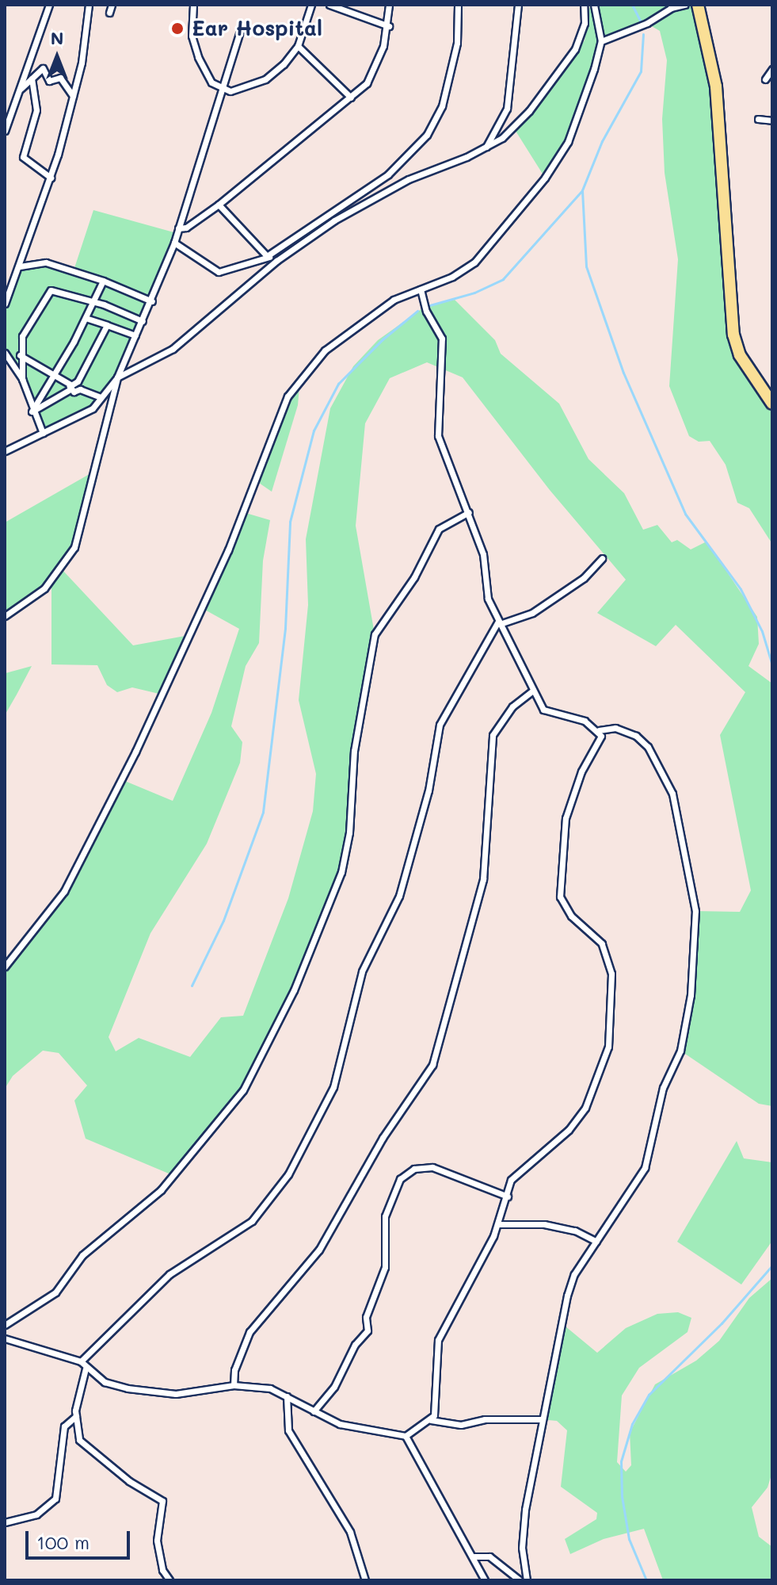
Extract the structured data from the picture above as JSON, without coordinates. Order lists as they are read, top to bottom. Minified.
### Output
{"places":["Ear Hospital"],"scale_bar":"100 m","north":"top"}
